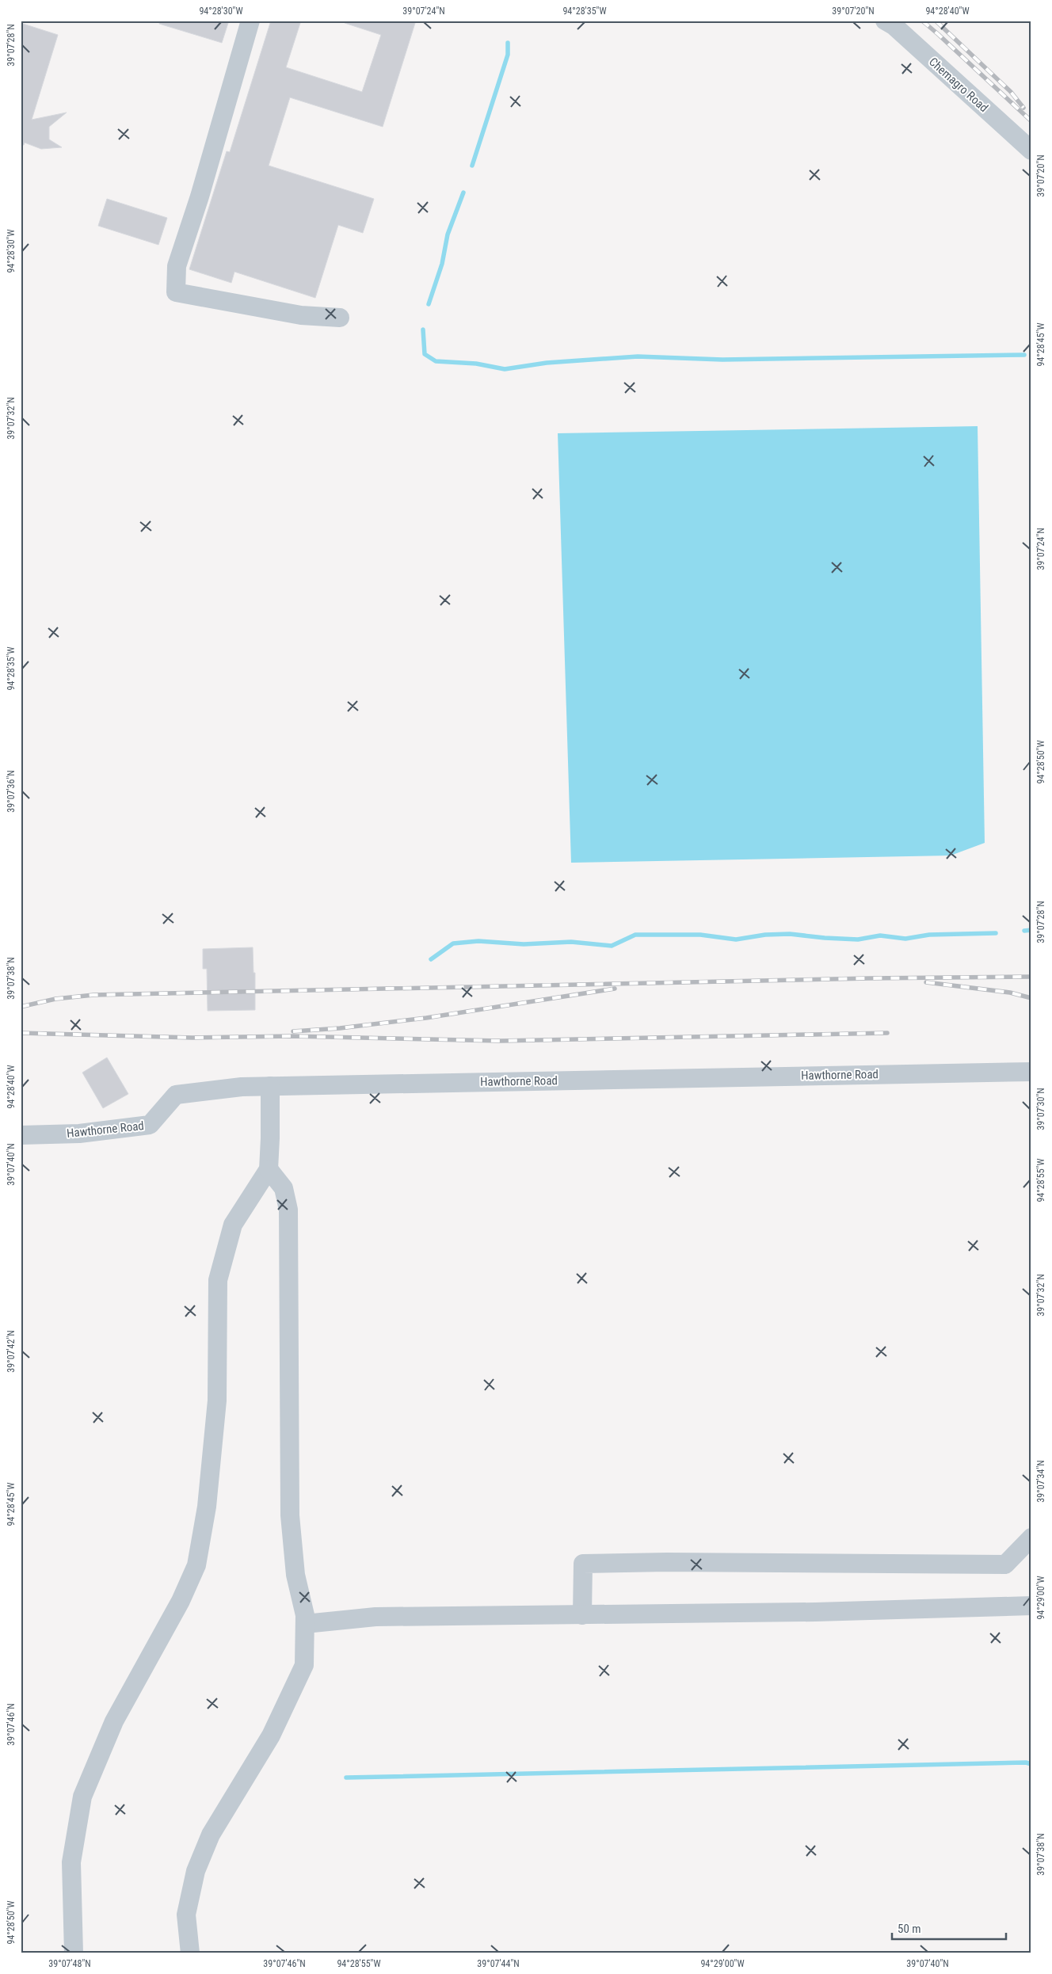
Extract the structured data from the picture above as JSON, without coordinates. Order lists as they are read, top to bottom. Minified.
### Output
{"streets":{"street":["Chemagro Road","Hawthorne Road"]},"scale_bar":"50 m","coordinates":["94°28'30\"W","39°07'24\"N","94°28'35\"W","39°07'20\"N","94°28'40\"W","39°07'28\"N","94°28'45\"W","39°07'32\"N","94°28'50\"W","39°07'36\"N","39°07'38\"N","39°07'30\"N","39°07'40\"N","94°28'55\"W","39°07'42\"N","39°07'34\"N","94°29'00\"W","39°07'46\"N","39°07'48\"N","39°07'44\"N"]}
